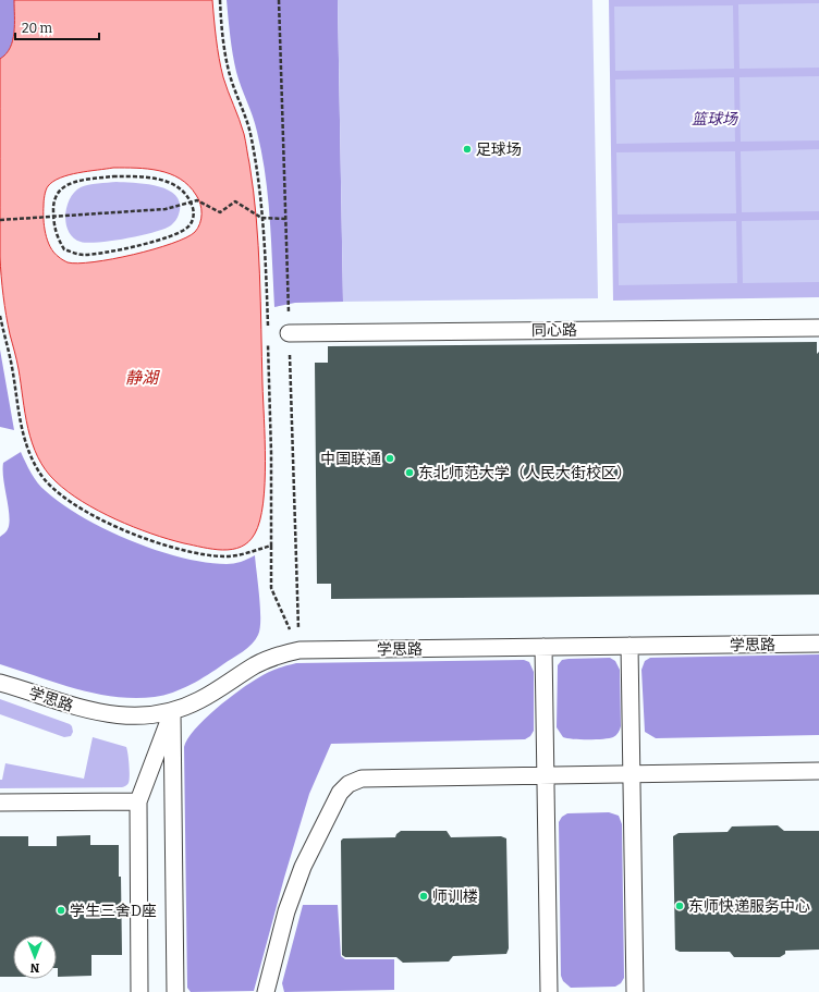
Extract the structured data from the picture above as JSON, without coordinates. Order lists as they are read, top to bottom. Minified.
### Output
{"streets":{"lane":["同心路","学思路"]},"water":["静湖"],"parks":["篮球场"],"places":["足球场","中国联通","东北师范大学（人民大街校区）","师训楼","东师快递服务中心","学生三舍D座"],"scale_bar":"20 m","north":"bottom"}
